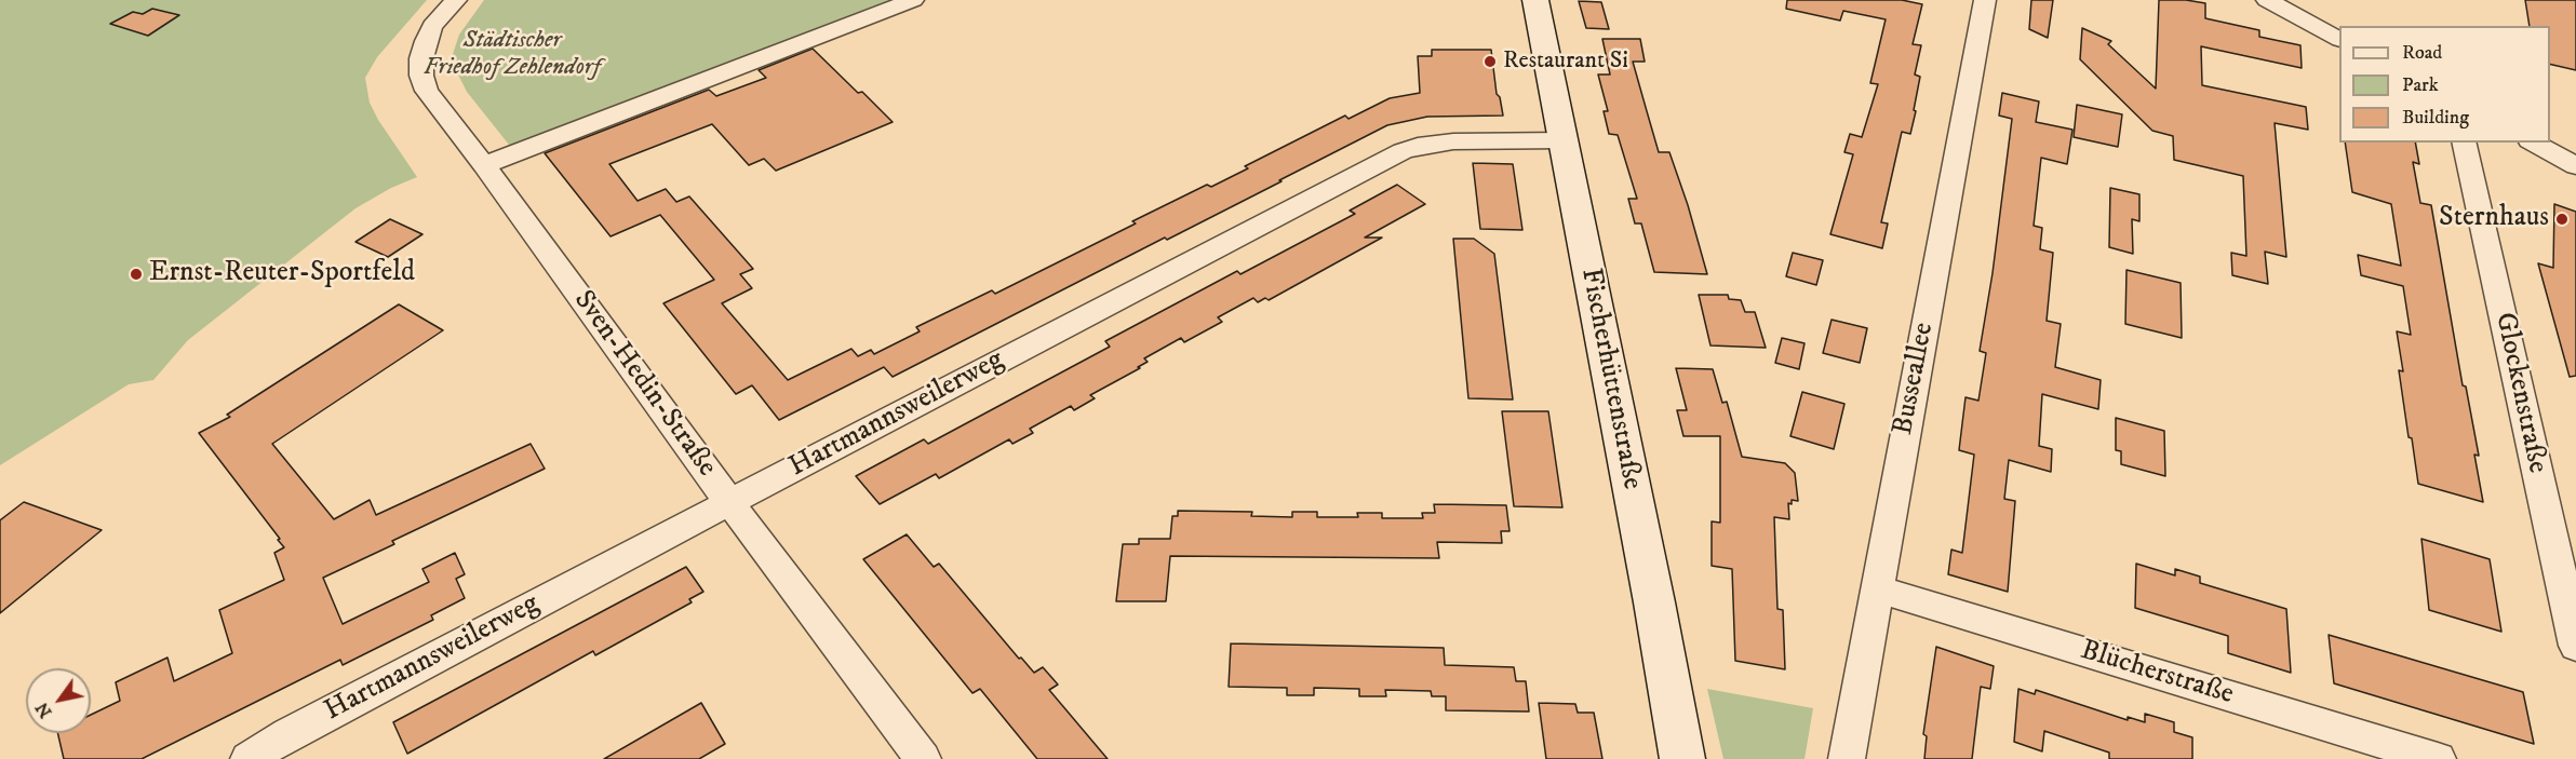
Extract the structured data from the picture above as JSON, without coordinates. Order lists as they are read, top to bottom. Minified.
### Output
{"streets":{"street":["Fischerhüttenstraße","Busseallee","Sven-Hedin-Straße","Glockenstraße","Hartmannsweilerweg","Blücherstraße"]},"crossings":[["Fischerhüttenstraße","Hartmannsweilerweg"],["Busseallee","Blücherstraße"],["Sven-Hedin-Straße","Hartmannsweilerweg"]],"parks":["Städtischer Friedhof Zehlendorf"],"places":["Restaurant Si","Sternhaus","Ernst-Reuter-Sportfeld"],"legend":["Road","Park","Building"],"north":"bottom left"}
